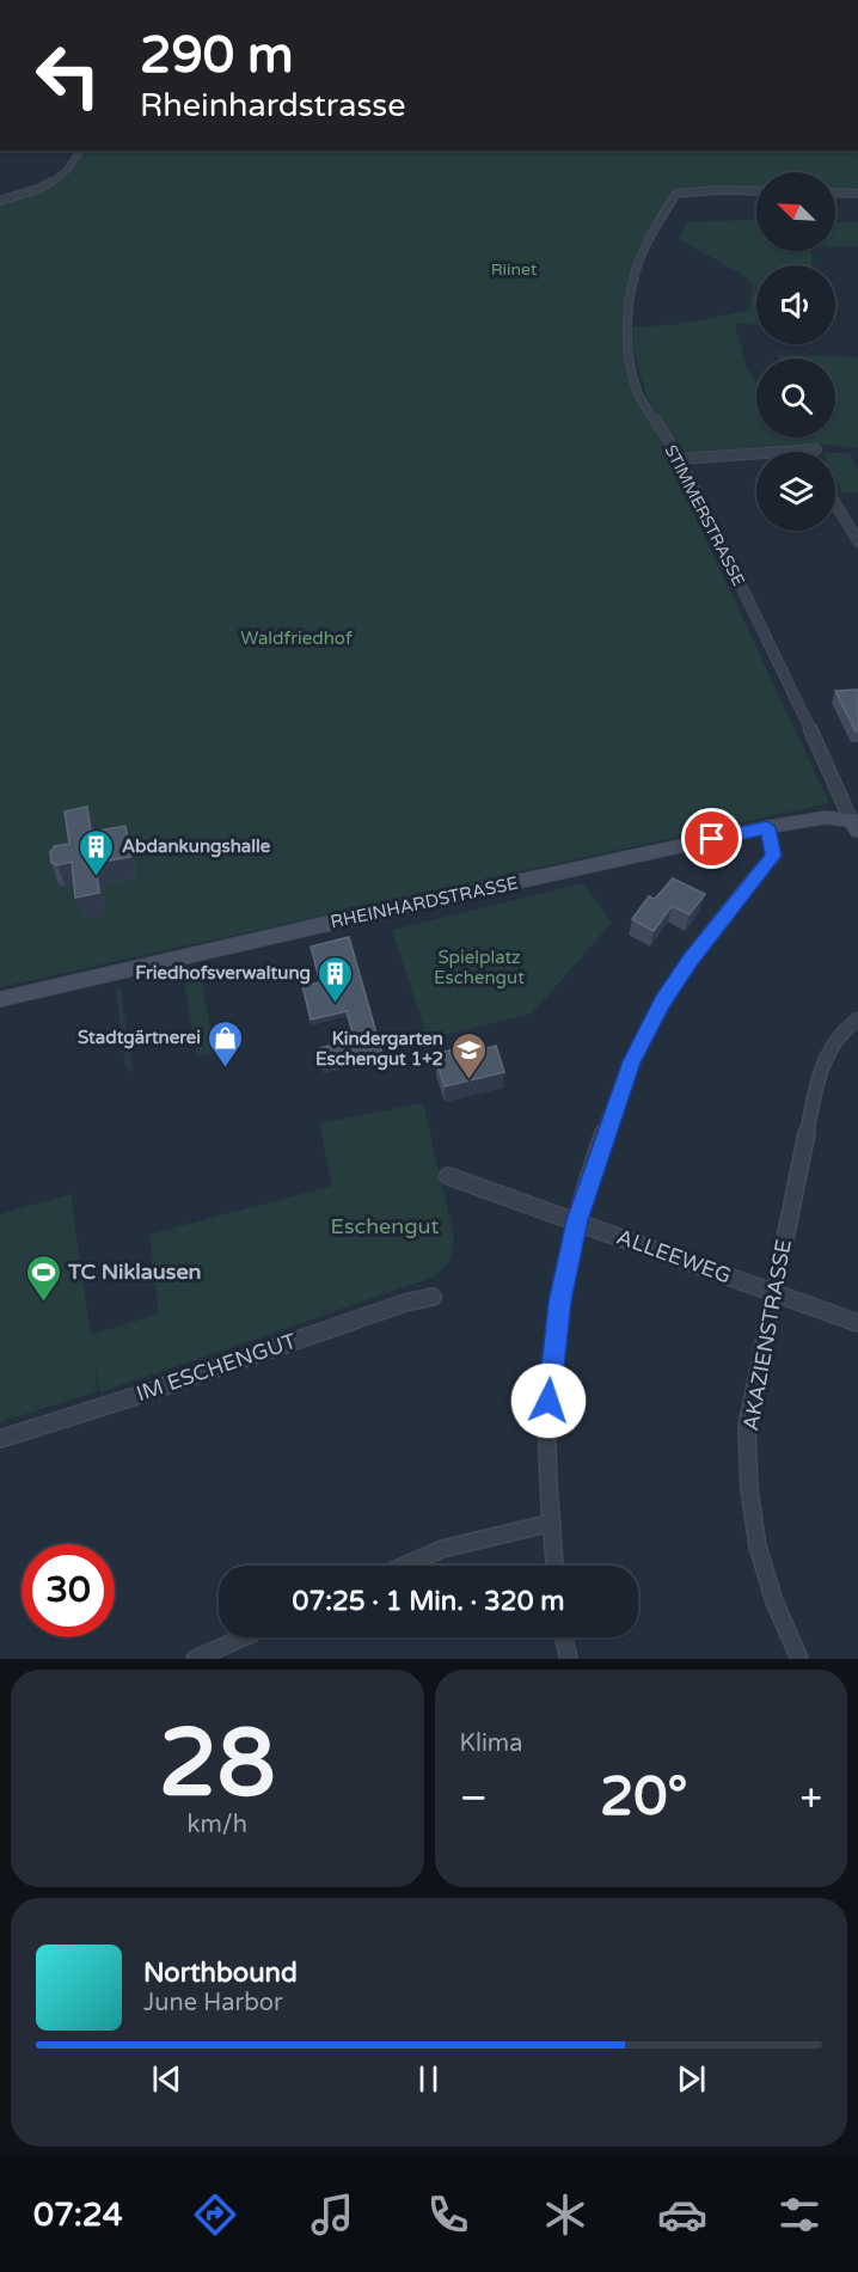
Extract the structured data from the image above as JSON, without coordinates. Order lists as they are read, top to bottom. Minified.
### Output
{"streets":{"street":["STIMMERSTRASSE","RHEINHARDSTRASSE","ALLEEWEG","AKAZIENSTRASSE","IM ESCHENGUT"]},"crossings":[["STIMMERSTRASSE","RHEINHARDSTRASSE"],["ALLEEWEG","AKAZIENSTRASSE"]],"parks":["Riinet","Waldfriedhof","Spielplatz Eschengut","Eschengut"],"places":{"building":["Abdankungshalle","Friedhofsverwaltung"],"shop":["Stadtgärtnerei"],"school or university":["Kindergarten Eschengut 1+2"],"sports":["TC Niklausen"]},"north":"top left","page":{"turn":["290 m","Rheinhardstrasse"],"limit":"30","trip":"07:25 · 1 Min. · 320 m","tile":[["28","km/h"],"Klima"],"heat":["−","20°","+"],"song":["Northbound","June Harbor"],"tabs":"07:24"}}
